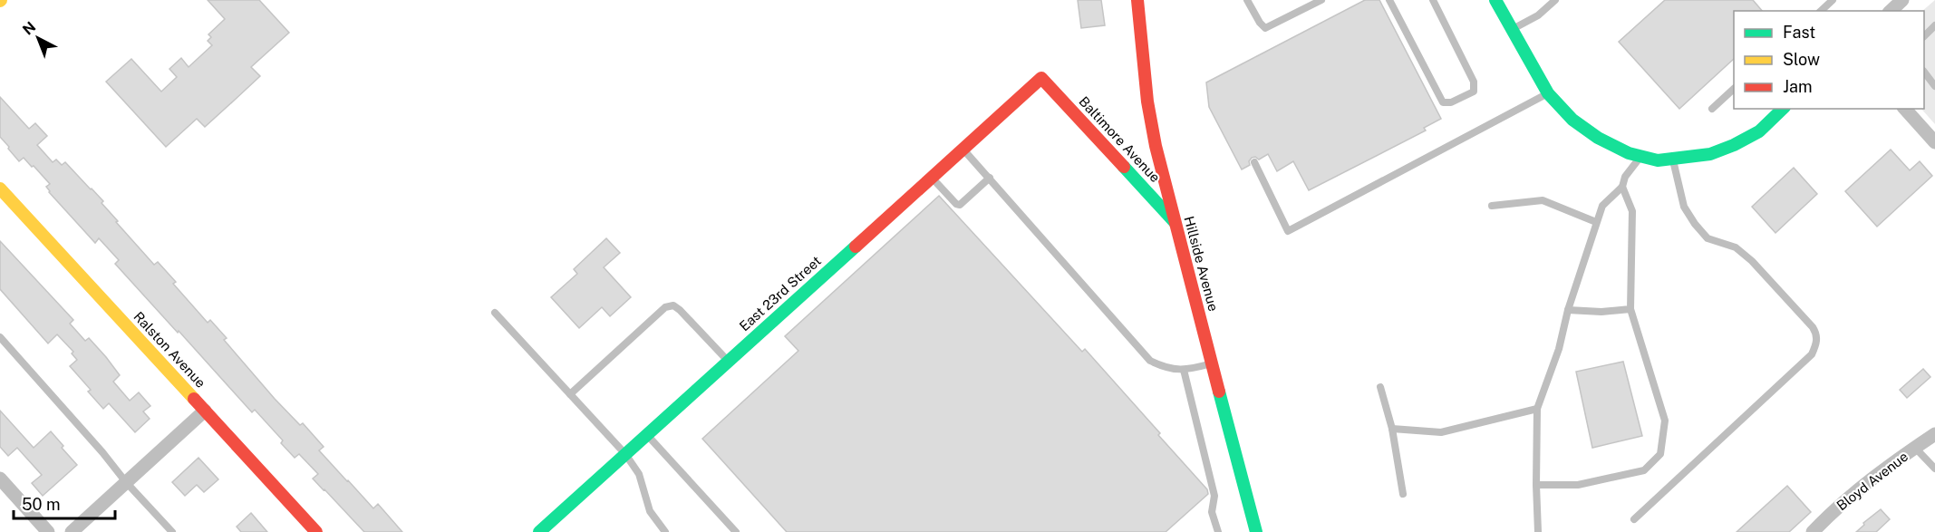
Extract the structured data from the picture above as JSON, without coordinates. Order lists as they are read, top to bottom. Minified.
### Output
{"streets":{"street":["Baltimore Avenue","Hillside Avenue","East 23rd Street","Ralston Avenue","Bloyd Avenue"]},"crossings":[["Baltimore Avenue","Hillside Avenue"],["Baltimore Avenue","East 23rd Street"]],"legend":["Fast","Slow","Jam"],"scale_bar":"50 m","north":"top left"}
